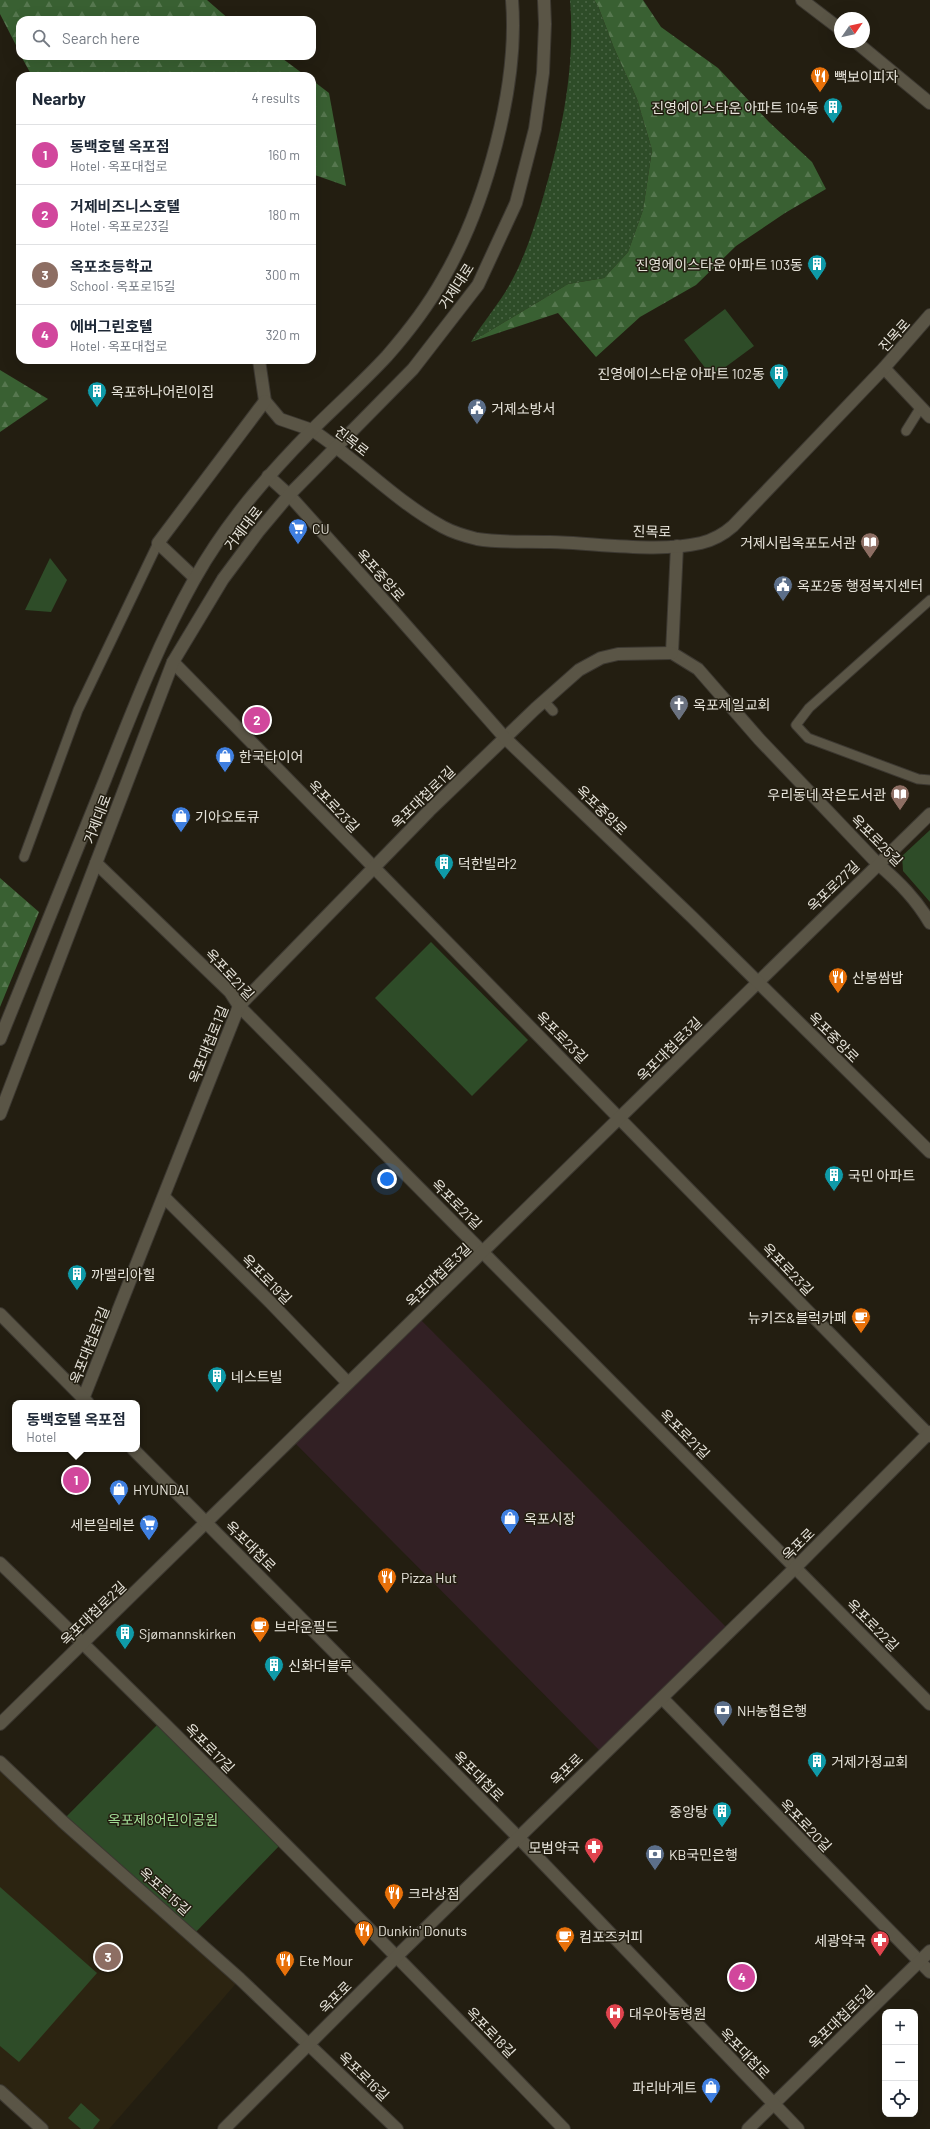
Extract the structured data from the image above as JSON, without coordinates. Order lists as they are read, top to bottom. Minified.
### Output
{"streets":{"street":["거제대로","진목로","옥포중앙로","옥포대첩로1길","옥포로23길","옥포로25길","옥포로27길","옥포로21길","옥포대첩로3길","옥포로19길","옥포로","옥포대첩로","옥포대첩로2길","옥포로22길","옥포로17길","옥포로20길","옥포로15길","옥포대첩로5길","옥포로18길","옥포로16길"]},"crossings":[["거제대로","진목로"],["거제대로","옥포중앙로"],["거제대로","옥포로23길"],["거제대로","옥포로21길"],["옥포중앙로","옥포대첩로1길"],["옥포중앙로","옥포로27길"],["옥포중앙로","옥포대첩로3길"],["옥포대첩로1길","옥포로23길"],["옥포대첩로1길","옥포로25길"],["옥포대첩로1길","옥포로21길"],["옥포대첩로1길","옥포로19길"],["옥포로23길","옥포대첩로3길"],["옥포로23길","옥포로"],["옥포로25길","옥포로27길"],["옥포로27길","옥포대첩로3길"],["옥포로21길","옥포대첩로3길"],["옥포로21길","옥포로"],["옥포로21길","옥포로22길"],["옥포대첩로3길","옥포로19길"],["옥포대첩로3길","옥포대첩로"],["옥포대첩로3길","옥포대첩로2길"],["옥포로","옥포대첩로"],["옥포로","옥포로22길"],["옥포로","옥포로17길"],["옥포로","옥포로20길"],["옥포로","옥포로15길"],["옥포로","옥포로18길"],["옥포로","옥포로16길"],["옥포대첩로","옥포대첩로2길"],["옥포대첩로","옥포대첩로5길"],["옥포대첩로2길","옥포로17길"],["옥포로17길","옥포로18길"],["옥포로20길","옥포대첩로5길"],["옥포로15길","옥포로16길"]],"parks":["옥포제8어린이공원"],"places":{"restaurant":["빽보이피자","산봉쌈밥","Pizza Hut","크라상점","Dunkin' Donuts","Ete Mour"],"building":["진영에이스타운 아파트 104동","진영에이스타운 아파트 103동","진영에이스타운 아파트 102동","옥포하나어린이집","덕한빌라2","국민 아파트","까멜리아힐","네스트빌","Sjømannskirken","신화더블루","거제가정교회","중앙탕"],"public building":["거제소방서","옥포2동 행정복지센터"],"supermarket":["CU","세븐일레븐"],"library":["거제시립옥포도서관","우리동네 작은도서관"],"church":["옥포제일교회"],"shop":["한국타이어","기아오토큐","HYUNDAI","옥포시장","파리바게트"],"cafe":["뉴키즈&블럭카페","브라운필드","컴포즈커피"],"bank":["NH농협은행","KB국민은행"],"pharmacy":["모범약국","세광약국"],"hospital":["대우아동병원"]},"north":"top right","page":{"search":"Search here","heading":["Nearby","4 results"],"list":[{"mark":"1","name":"동백호텔 옥포점","note":"Hotel · 옥포대첩로","value":"160 m"},{"mark":"2","name":"거제비즈니스호텔","note":"Hotel · 옥포로23길","value":"180 m"},{"mark":"3","name":"옥포초등학교","note":"School · 옥포로15길","value":"300 m"},{"mark":"4","name":"에버그린호텔","note":"Hotel · 옥포대첩로","value":"320 m"}],"pins":["2","1","3","4"],"popup":["동백호텔 옥포점","Hotel"],"map_buttons":["+","−"]}}
